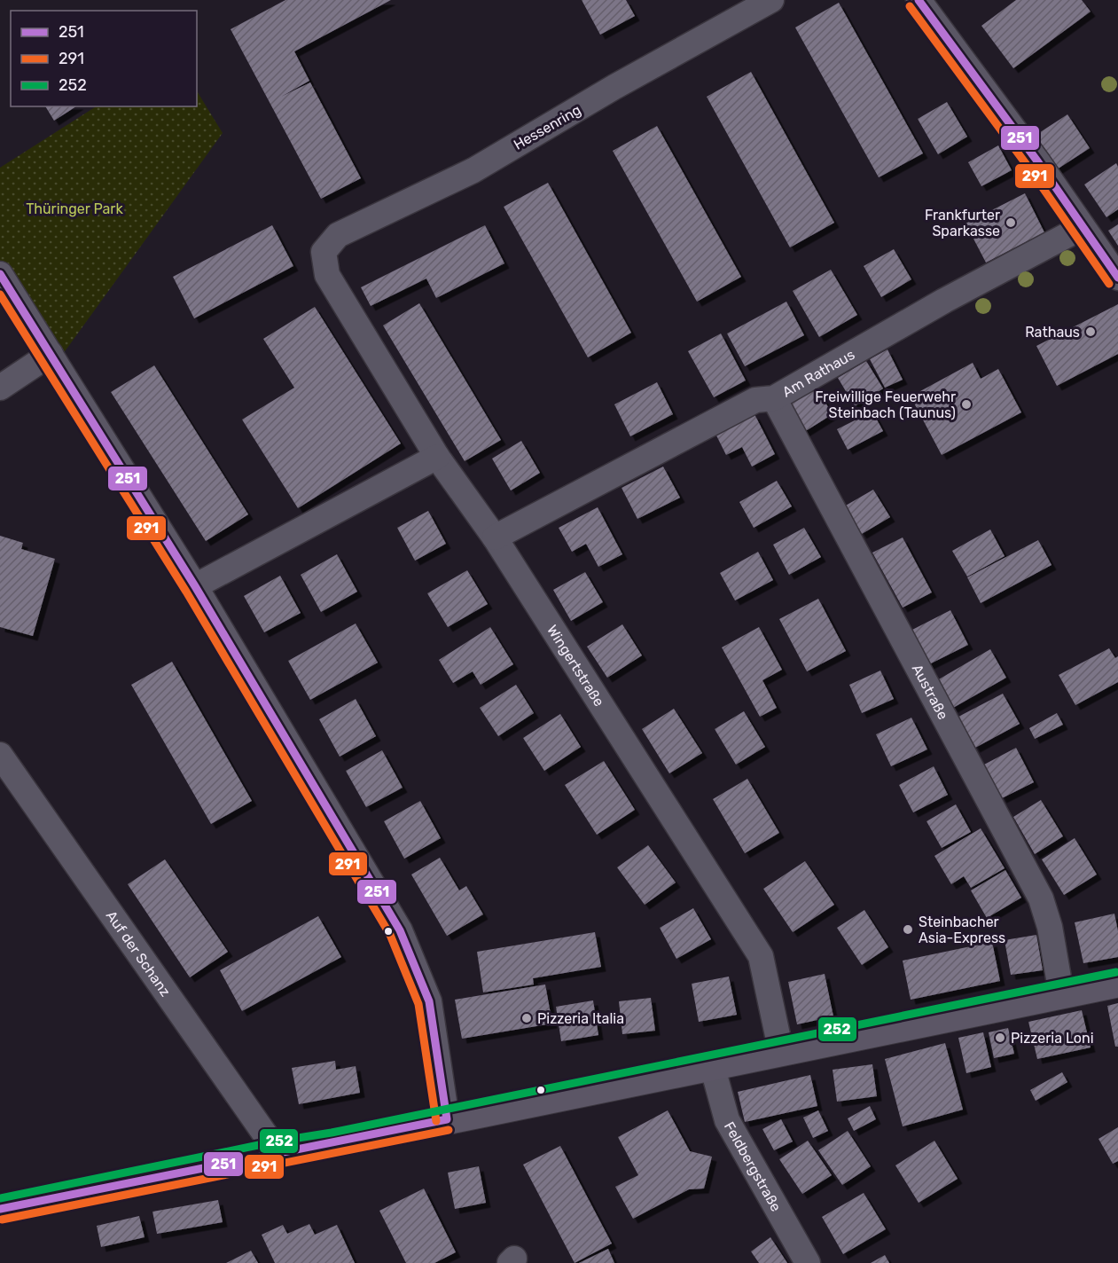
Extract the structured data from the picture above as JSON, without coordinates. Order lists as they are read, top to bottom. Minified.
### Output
{"streets":{"street":["Hessenring","Am Rathaus","Wingertstraße","Austraße","Auf der Schanz","Feldbergstraße"]},"crossings":[["Hessenring","Wingertstraße"],["Am Rathaus","Wingertstraße"],["Am Rathaus","Austraße"]],"parks":["Thüringer Park"],"places":["Frankfurter Sparkasse","Rathaus","Freiwillige Feuerwehr Steinbach (Taunus)","Steinbacher Asia-Express","Pizzeria Italia","Pizzeria Loni"],"lines":["transit line 251","transit line 291","transit line 252"],"legend":["251","291","252"]}
